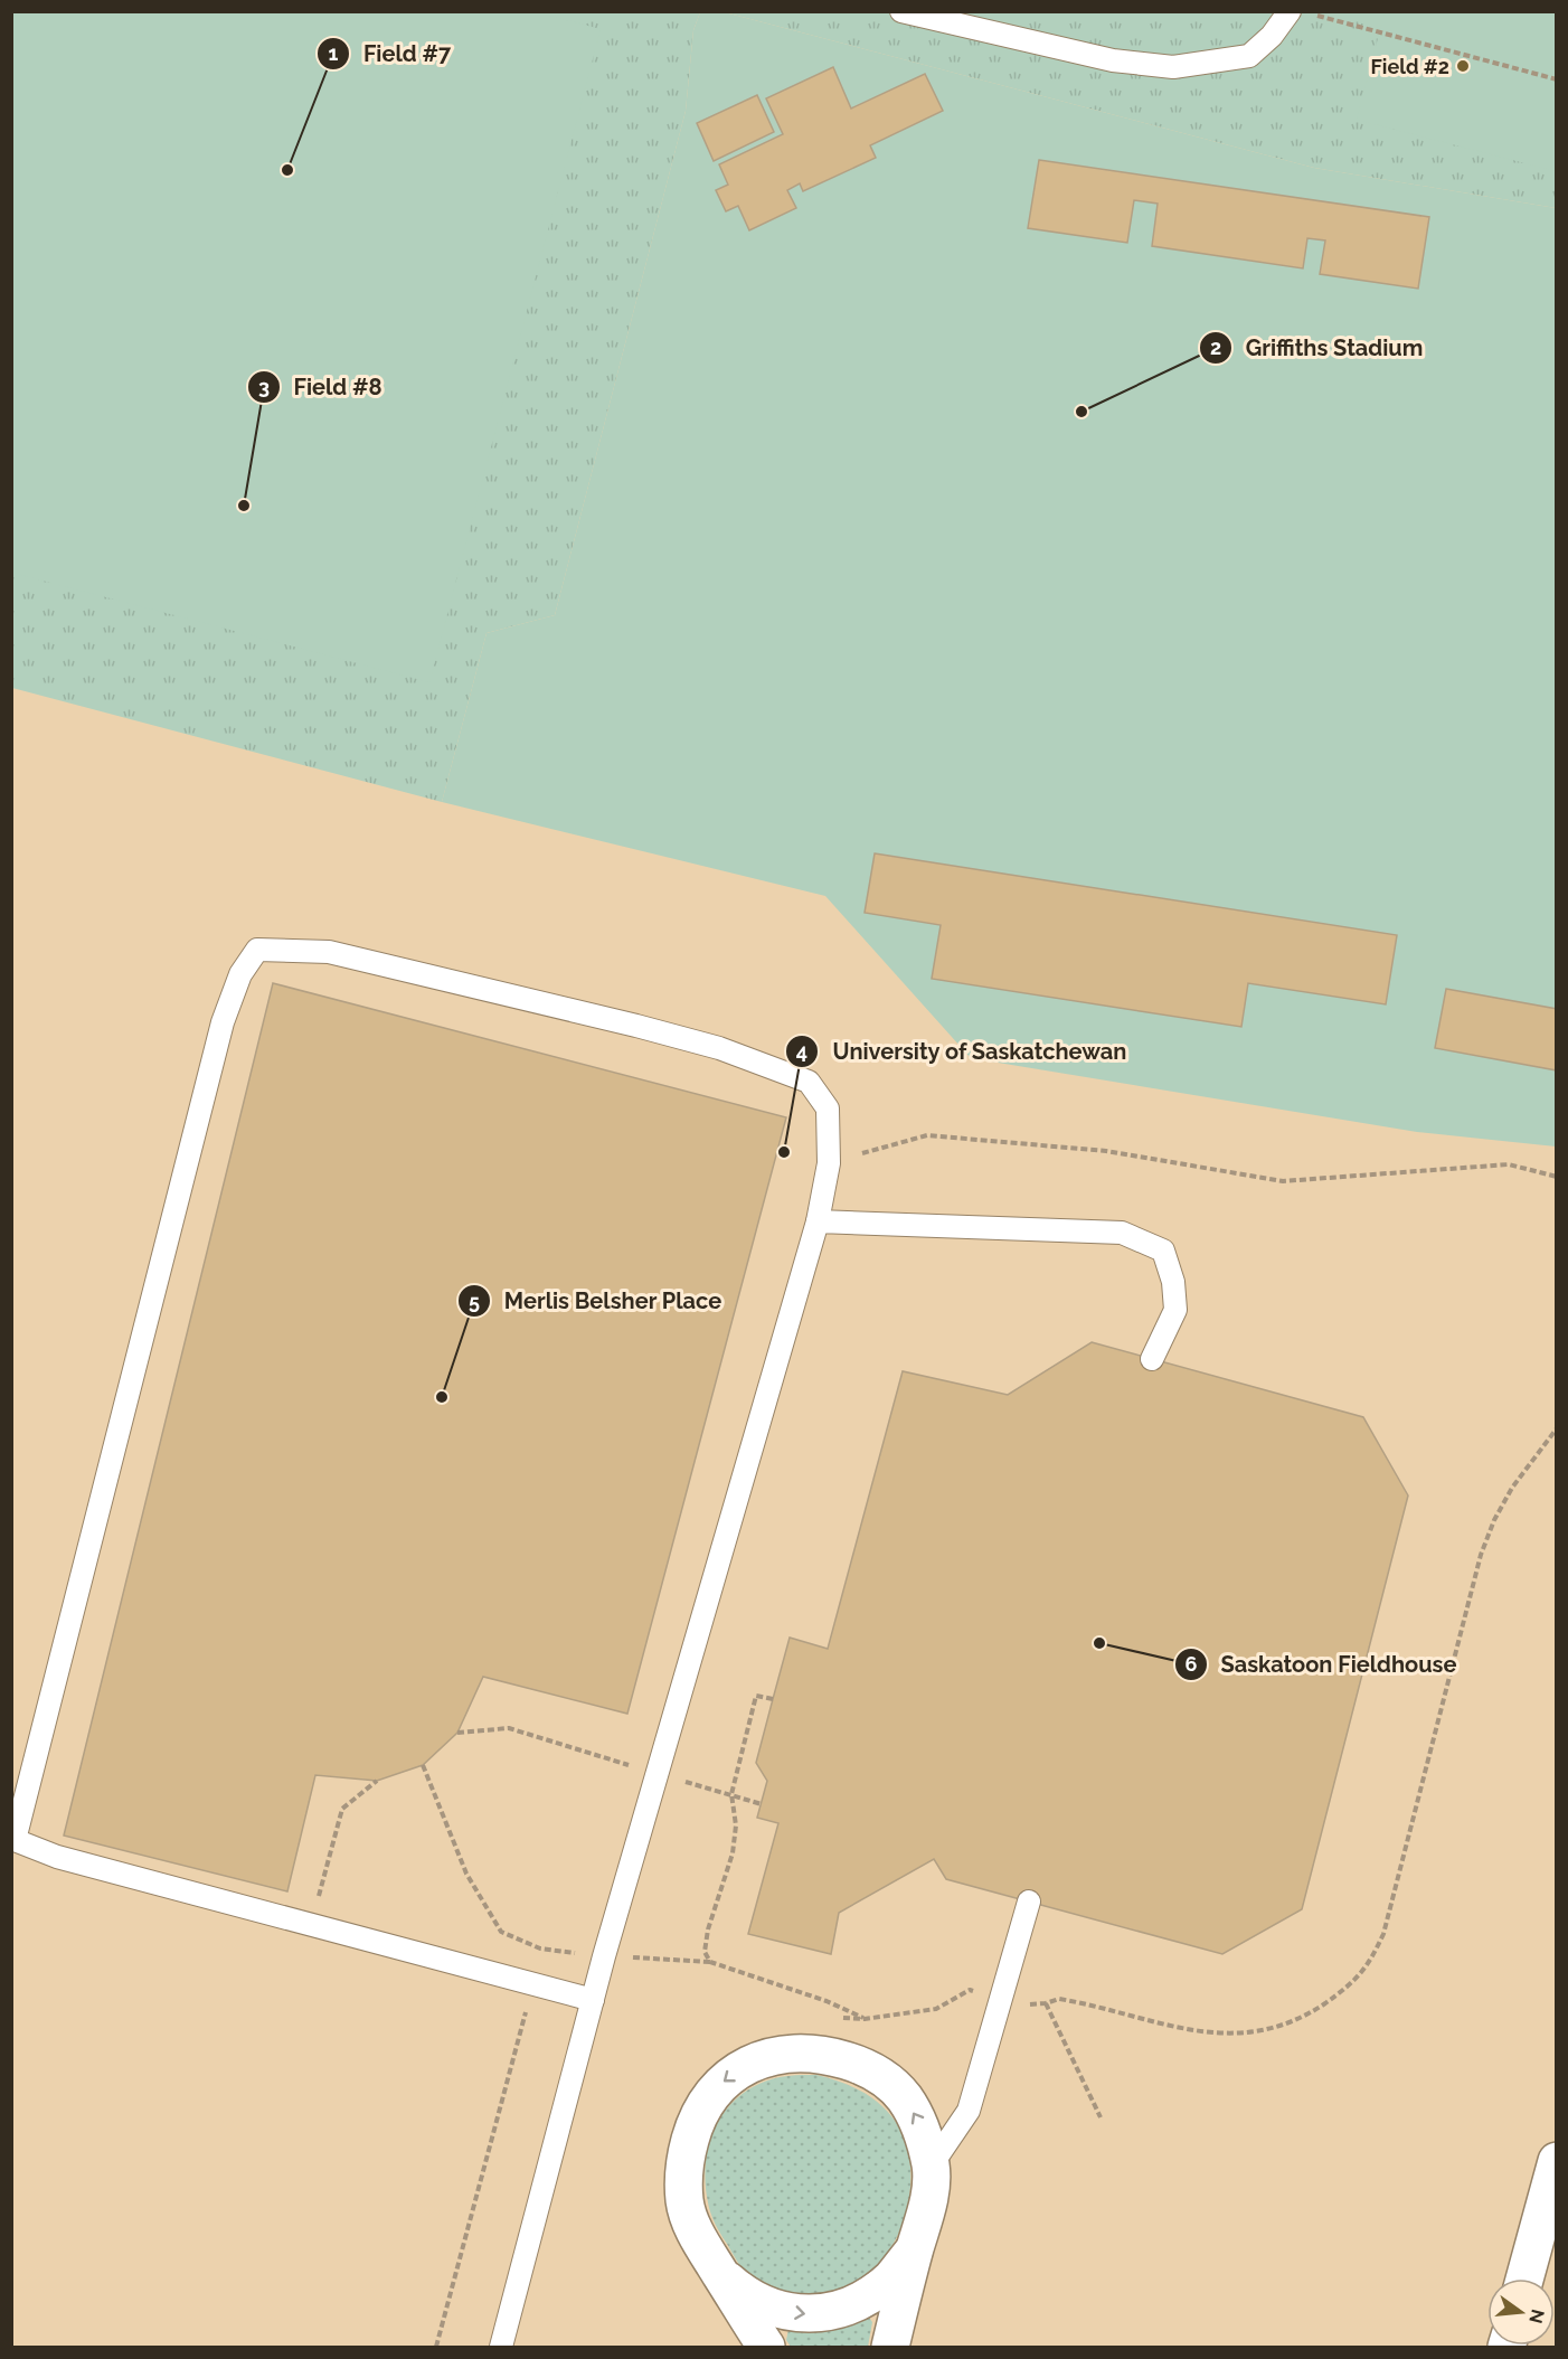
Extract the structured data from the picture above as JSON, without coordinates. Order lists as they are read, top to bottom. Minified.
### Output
{"places":["Field #2","Field #7","Griffiths Stadium","Field #8","University of Saskatchewan","Merlis Belsher Place","Saskatoon Fieldhouse"],"north":"right"}
